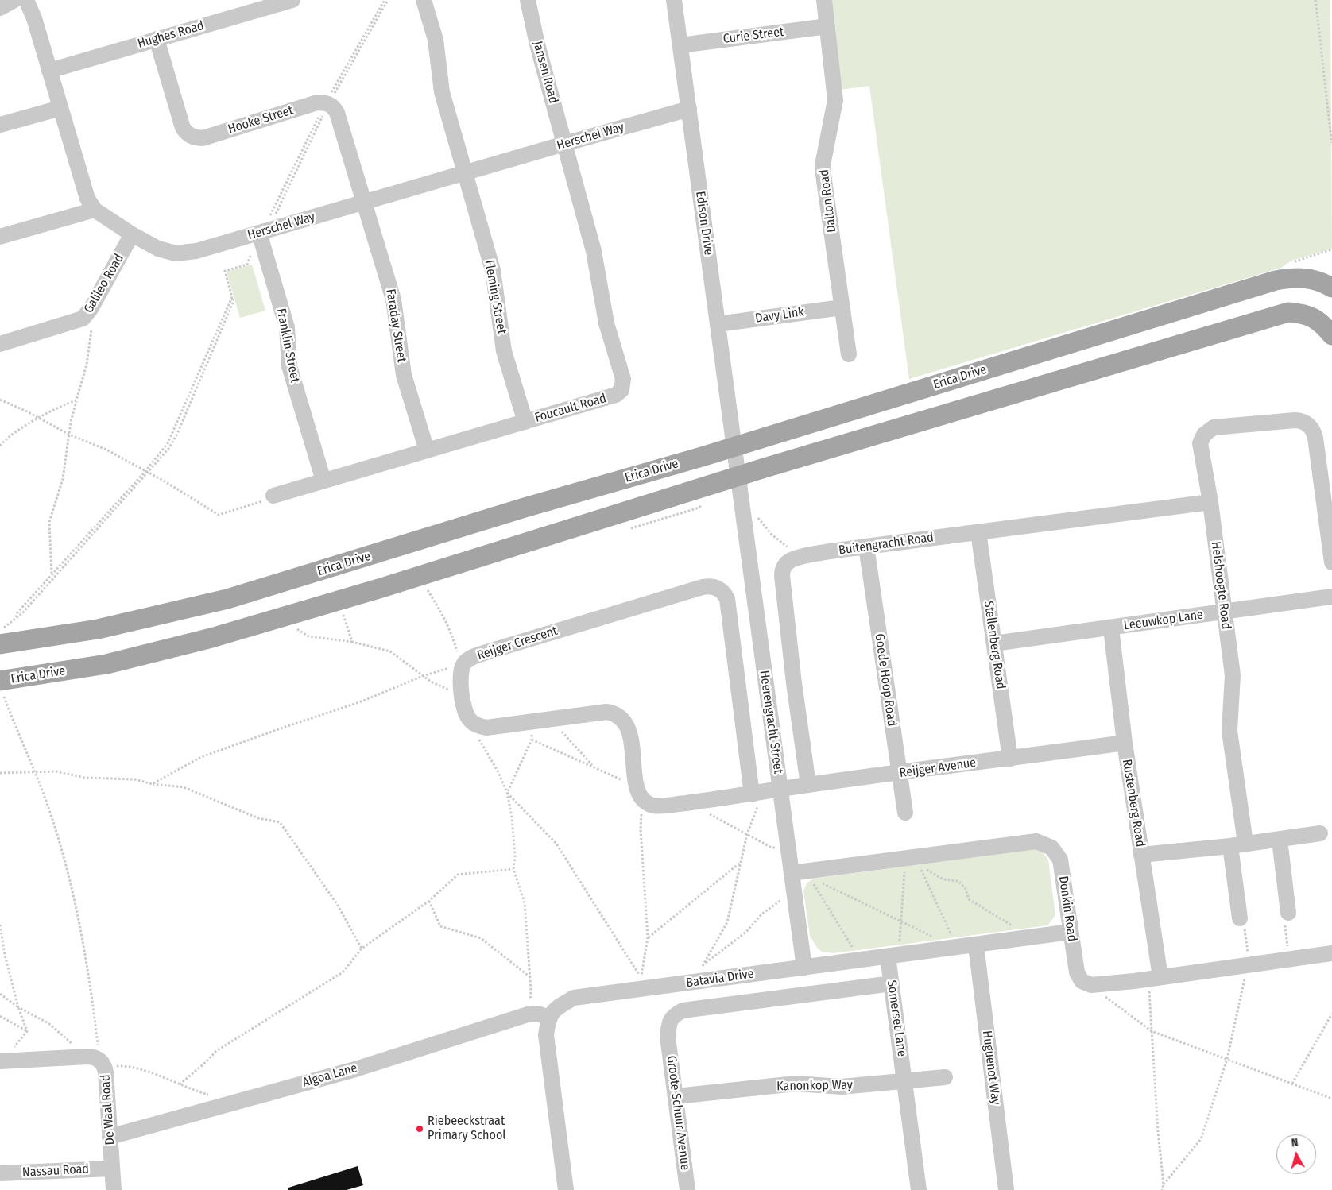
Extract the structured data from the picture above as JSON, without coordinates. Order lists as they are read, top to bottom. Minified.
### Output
{"streets":{"main road":["Erica Drive"],"street":["Hughes Road","Curie Street","Jansen Road","Hooke Street","Herschel Way","Dalton Road","Edison Drive","Galileo Road","Fleming Street","Davy Link","Faraday Street","Franklin Street","Foucault Road","Buitengracht Road","Helshoogte Road","Leeuwkop Lane","Reijger Crescent","Stellenberg Road","Goede Hoop Road","Heerengracht Street","Reijger Avenue","Rustenberg Road","Donkin Road","Batavia Drive","Somerset Lane","Huguenot Way","Algoa Lane","Kanonkop Way","De Waal Road","Groote Schuur Avenue","Nassau Road"]},"crossings":[["Hughes Road","Hooke Street"],["Hughes Road","Herschel Way"],["Curie Street","Dalton Road"],["Curie Street","Edison Drive"],["Jansen Road","Herschel Way"],["Jansen Road","Foucault Road"],["Hooke Street","Herschel Way"],["Hooke Street","Faraday Street"],["Herschel Way","Edison Drive"],["Herschel Way","Galileo Road"],["Herschel Way","Fleming Street"],["Herschel Way","Faraday Street"],["Herschel Way","Franklin Street"],["Herschel Way","Foucault Road"],["Dalton Road","Davy Link"],["Edison Drive","Davy Link"],["Edison Drive","Erica Drive"],["Edison Drive","Heerengracht Street"],["Fleming Street","Foucault Road"],["Faraday Street","Foucault Road"],["Franklin Street","Foucault Road"],["Erica Drive","Heerengracht Street"],["Buitengracht Road","Helshoogte Road"],["Buitengracht Road","Stellenberg Road"],["Buitengracht Road","Goede Hoop Road"],["Buitengracht Road","Reijger Avenue"],["Helshoogte Road","Leeuwkop Lane"],["Leeuwkop Lane","Stellenberg Road"],["Leeuwkop Lane","Rustenberg Road"],["Reijger Crescent","Reijger Avenue"],["Stellenberg Road","Reijger Avenue"],["Goede Hoop Road","Reijger Avenue"],["Heerengracht Street","Reijger Avenue"],["Heerengracht Street","Donkin Road"],["Heerengracht Street","Batavia Drive"],["Reijger Avenue","Rustenberg Road"],["Donkin Road","Batavia Drive"],["Batavia Drive","Somerset Lane"],["Batavia Drive","Huguenot Way"],["Batavia Drive","Algoa Lane"],["Batavia Drive","Groote Schuur Avenue"],["Somerset Lane","Kanonkop Way"],["Algoa Lane","De Waal Road"],["Kanonkop Way","Groote Schuur Avenue"],["De Waal Road","Nassau Road"]],"places":["Riebeeckstraat Primary School"],"north":"top"}
